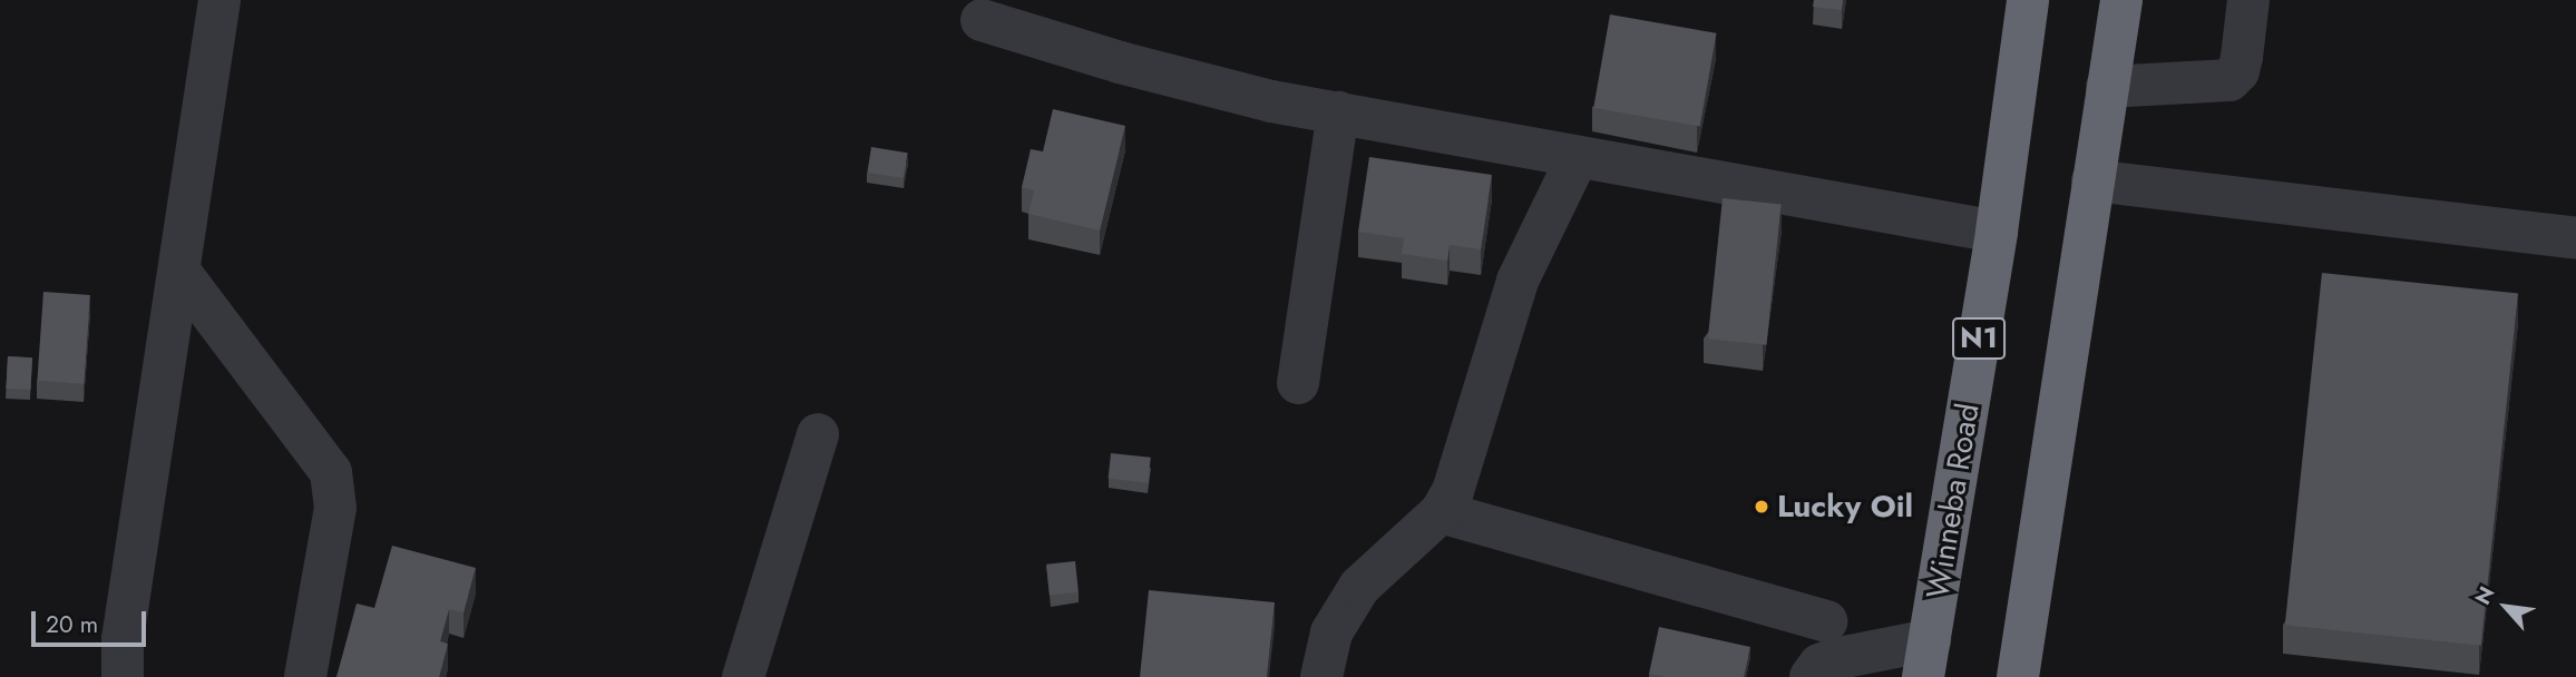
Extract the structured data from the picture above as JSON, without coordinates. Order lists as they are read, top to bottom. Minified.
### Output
{"streets":{"highway":["N1","Winneba Road"]},"places":["Lucky Oil"],"scale_bar":"20 m","north":"top left"}
